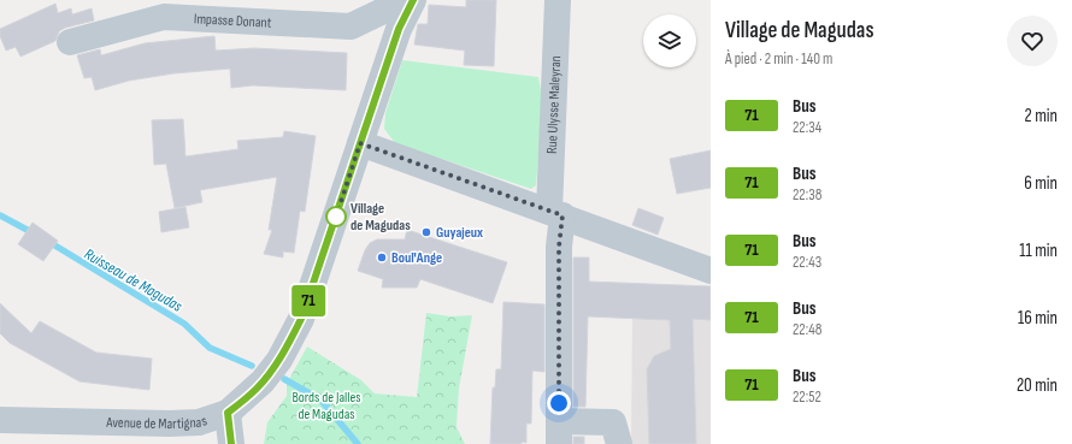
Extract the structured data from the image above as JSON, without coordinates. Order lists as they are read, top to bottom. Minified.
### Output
{"streets":{"street":["Impasse Donant","Rue Ulysse Maleyran","Avenue de Martignas"]},"crossings":[["Impasse Donant","Avenue de Martignas"]],"water":["Ruisseau de Magudas"],"parks":["Bords de Jalles de Magudas"],"places":["Village de Magudas","Guyajeux","Boul'Ange"],"lines":["bus line 71"],"page":{"on_map":"71","heading":["Village de Magudas","À pied · 2 min · 140 m"],"list":[{"mark":"71","name":"Bus","note":"22:34","value":"2 min"},{"mark":"71","name":"Bus","note":"22:38","value":"6 min"},{"mark":"71","name":"Bus","note":"22:43","value":"11 min"},{"mark":"71","name":"Bus","note":"22:48","value":"16 min"},{"mark":"71","name":"Bus","note":"22:52","value":"20 min"}]}}
